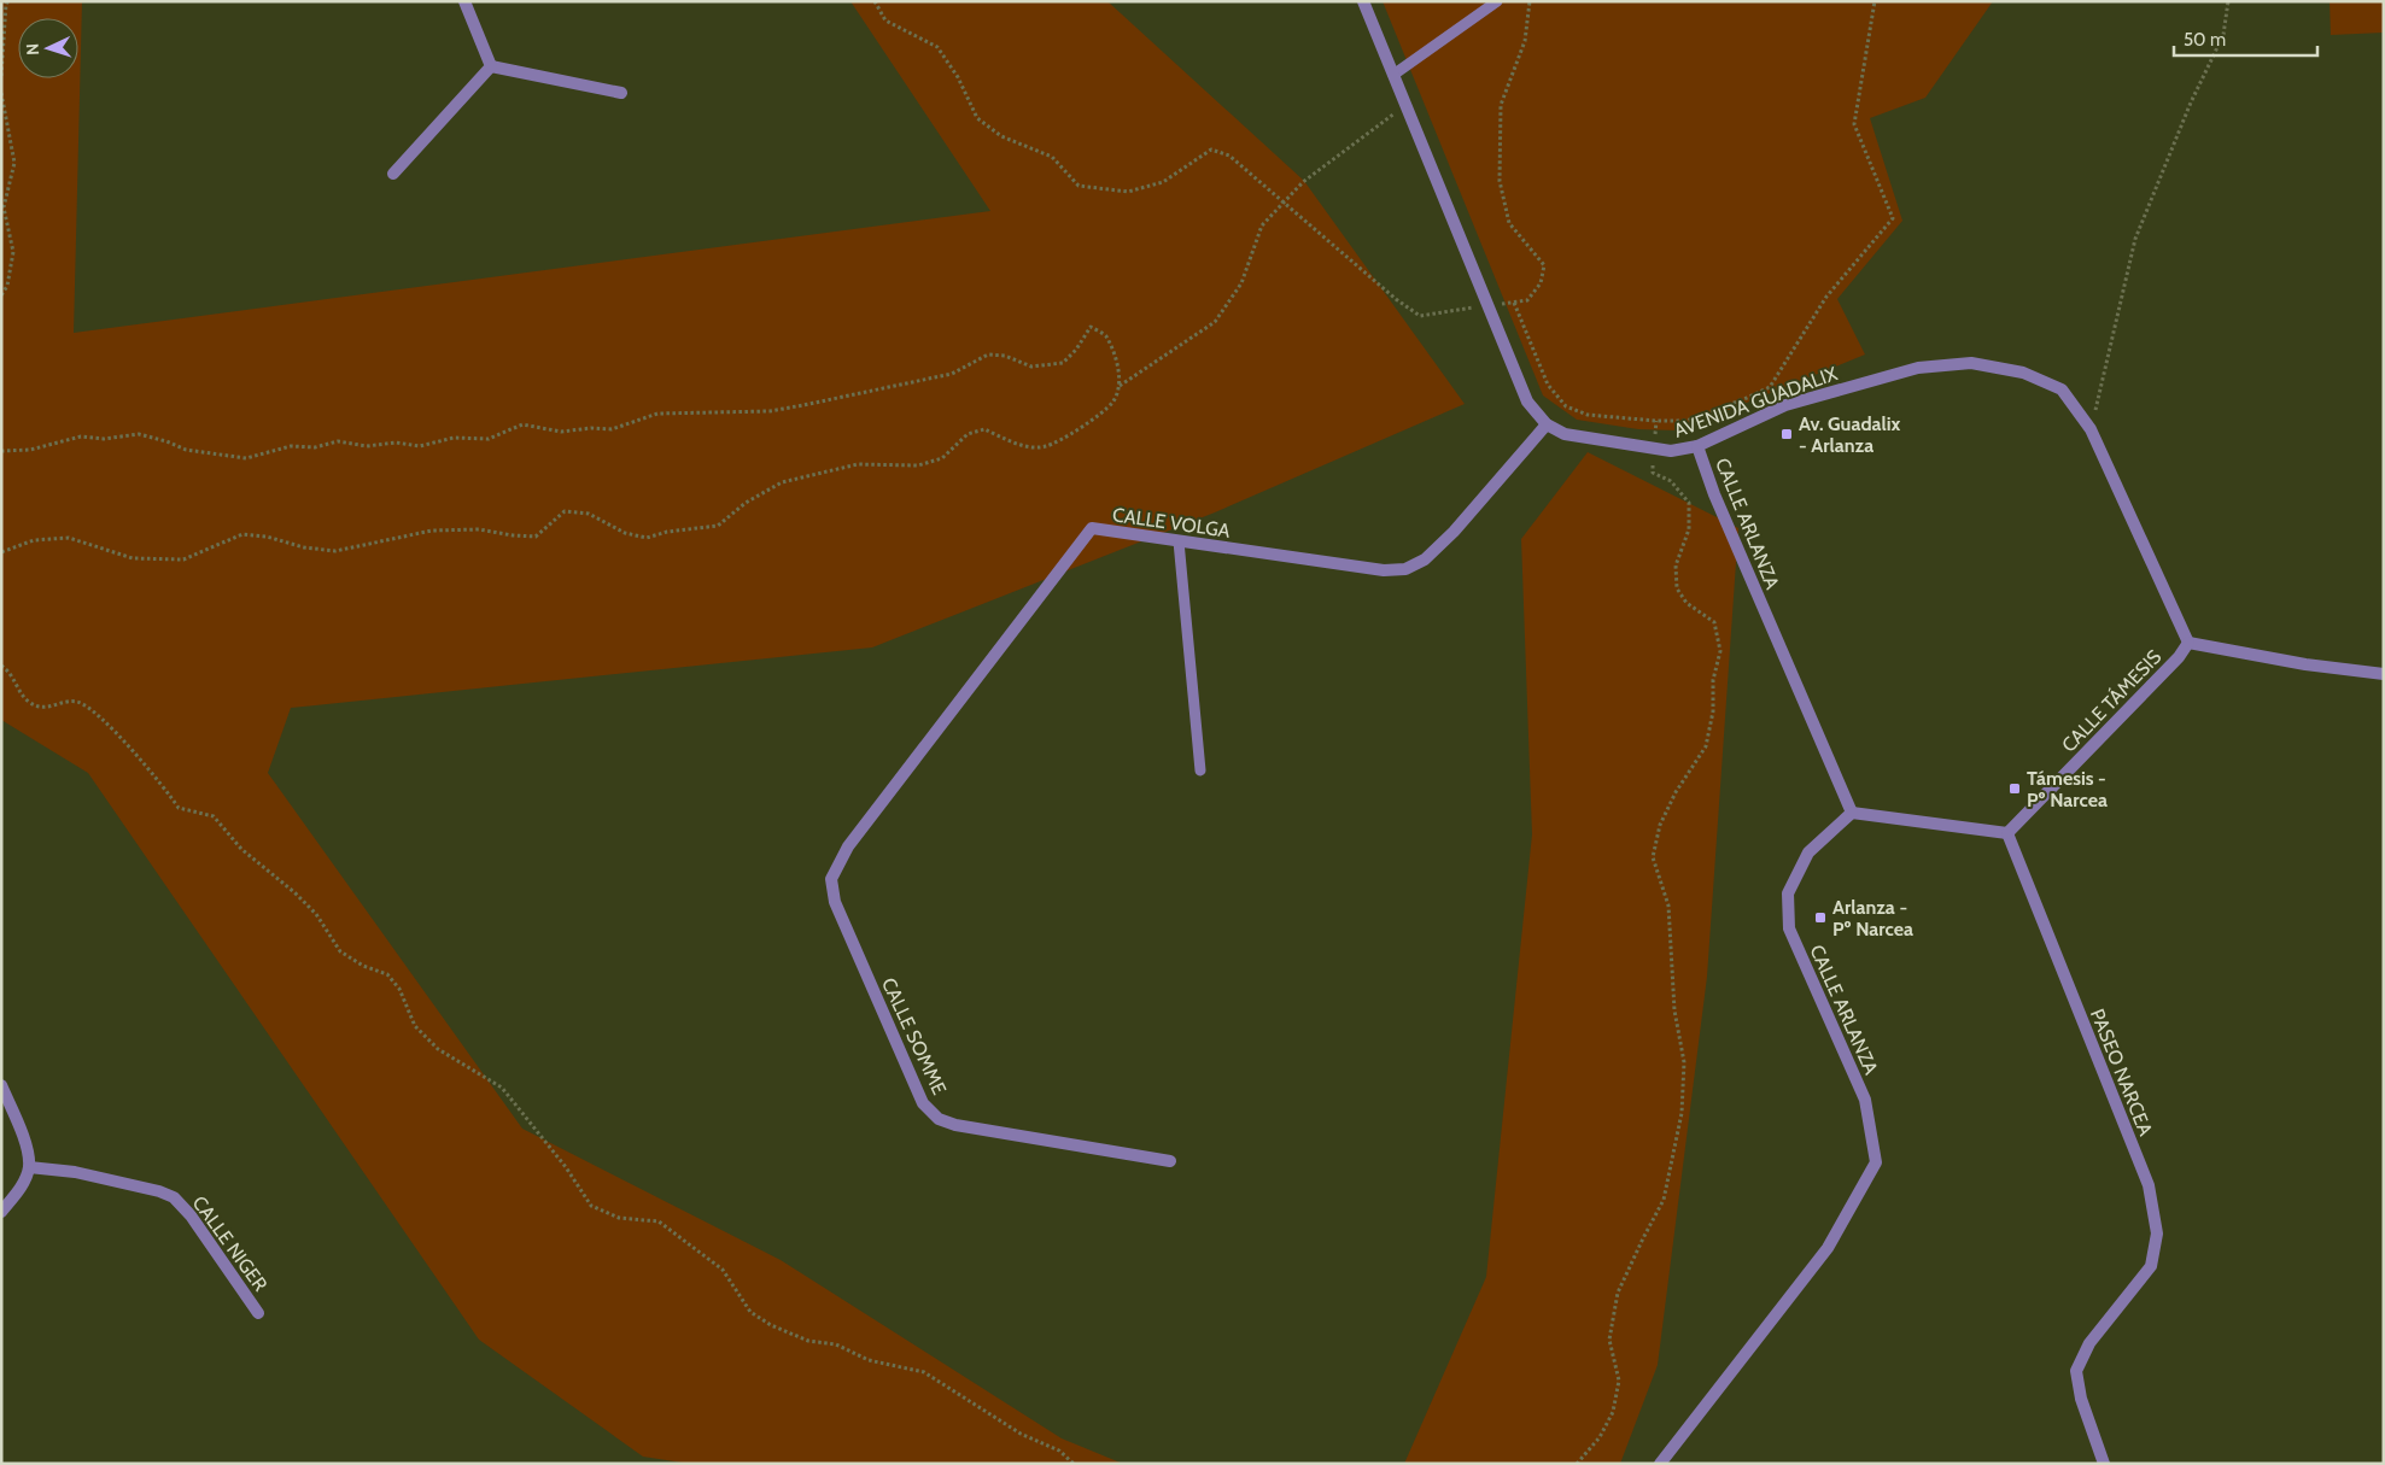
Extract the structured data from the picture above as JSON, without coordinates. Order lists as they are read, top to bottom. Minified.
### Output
{"streets":{"street":["AVENIDA GUADALIX","CALLE VOLGA","CALLE ARLANZA","CALLE TÁMESIS","CALLE SOMME","PASEO NARCEA","CALLE NIGER"]},"crossings":[["AVENIDA GUADALIX","CALLE VOLGA"],["AVENIDA GUADALIX","CALLE ARLANZA"],["AVENIDA GUADALIX","CALLE TÁMESIS"],["CALLE VOLGA","CALLE SOMME"],["CALLE TÁMESIS","PASEO NARCEA"]],"places":{"transit":["Av. Guadalix - Arlanza","Támesis - Pº Narcea","Arlanza - Pº Narcea"]},"scale_bar":"50 m","north":"left"}
